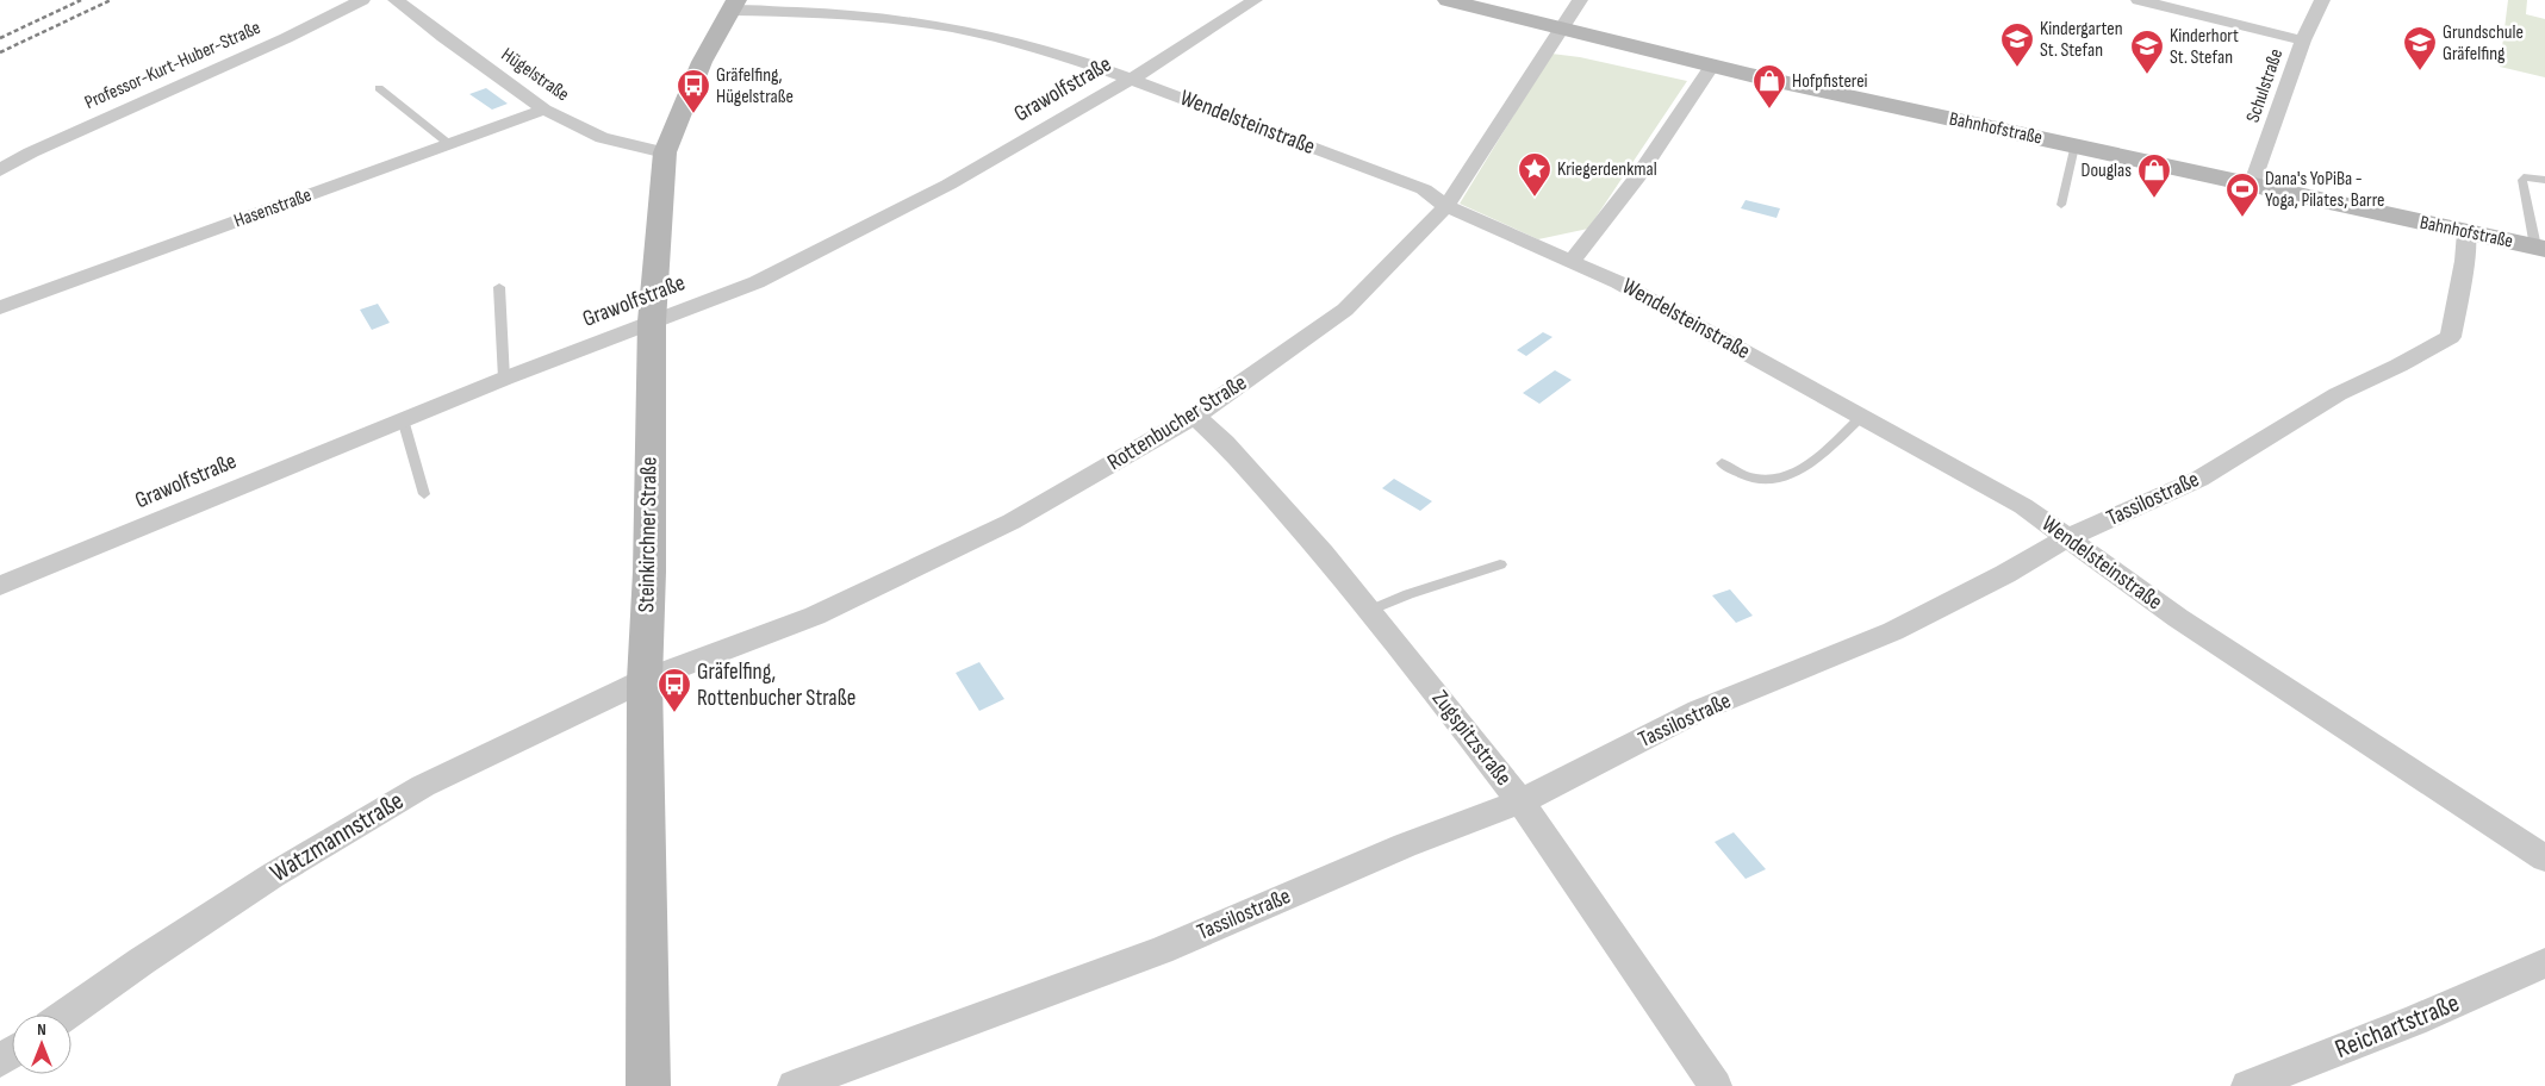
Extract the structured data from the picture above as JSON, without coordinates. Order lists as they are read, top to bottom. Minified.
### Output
{"streets":{"street":["Professor-Kurt-Huber-Straße","Hügelstraße","Schulstraße","Grawolfstraße","Wendelsteinstraße","Bahnhofstraße","Hasenstraße","Rottenbucher Straße","Tassilostraße","Steinkirchner Straße","Zugspitzstraße","Watzmannstraße","Reichartstraße"]},"crossings":[["Hügelstraße","Hasenstraße"],["Hügelstraße","Steinkirchner Straße"],["Schulstraße","Bahnhofstraße"],["Grawolfstraße","Wendelsteinstraße"],["Grawolfstraße","Steinkirchner Straße"],["Wendelsteinstraße","Rottenbucher Straße"],["Wendelsteinstraße","Tassilostraße"],["Wendelsteinstraße","Steinkirchner Straße"],["Bahnhofstraße","Rottenbucher Straße"],["Bahnhofstraße","Tassilostraße"],["Rottenbucher Straße","Steinkirchner Straße"],["Rottenbucher Straße","Zugspitzstraße"],["Rottenbucher Straße","Watzmannstraße"],["Tassilostraße","Zugspitzstraße"],["Steinkirchner Straße","Watzmannstraße"]],"places":{"school or university":["Kindergarten St. Stefan","Grundschule Gräfelfing","Kinderhort St. Stefan"],"shop":["Hofpfisterei","Douglas"],"bus stop":["Gräfelfing, Hügelstraße","Gräfelfing, Rottenbucher Straße"],"place":["Kriegerdenkmal"],"sports":["Dana's YoPiBa - Yoga, Pilates, Barre"]},"north":"top"}
